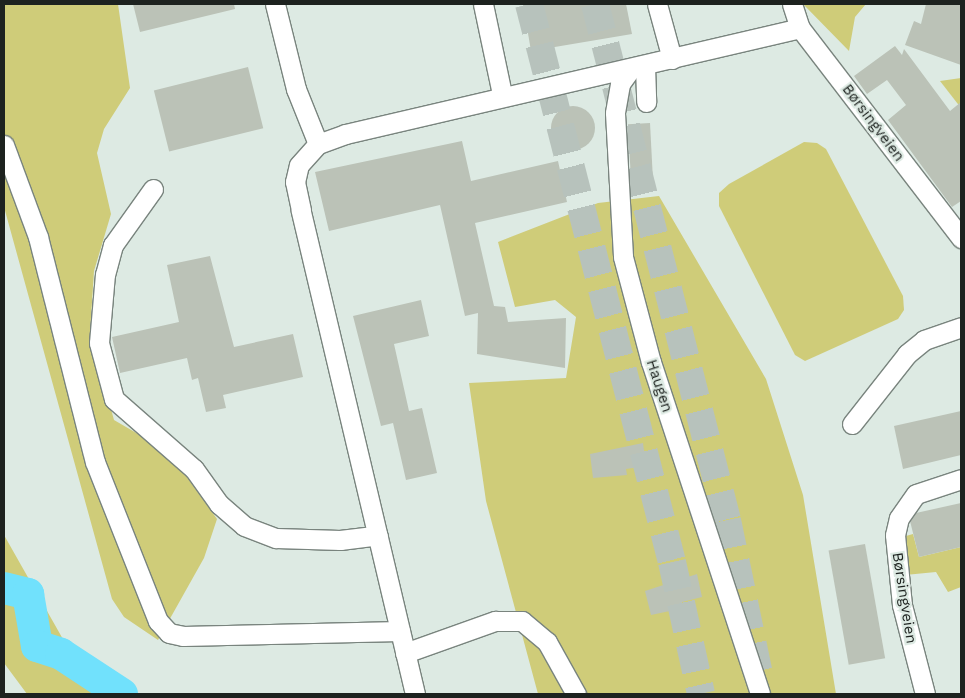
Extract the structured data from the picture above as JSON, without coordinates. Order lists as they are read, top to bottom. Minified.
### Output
{"streets":{"street":["Børsingveien","Haugen"]}}
